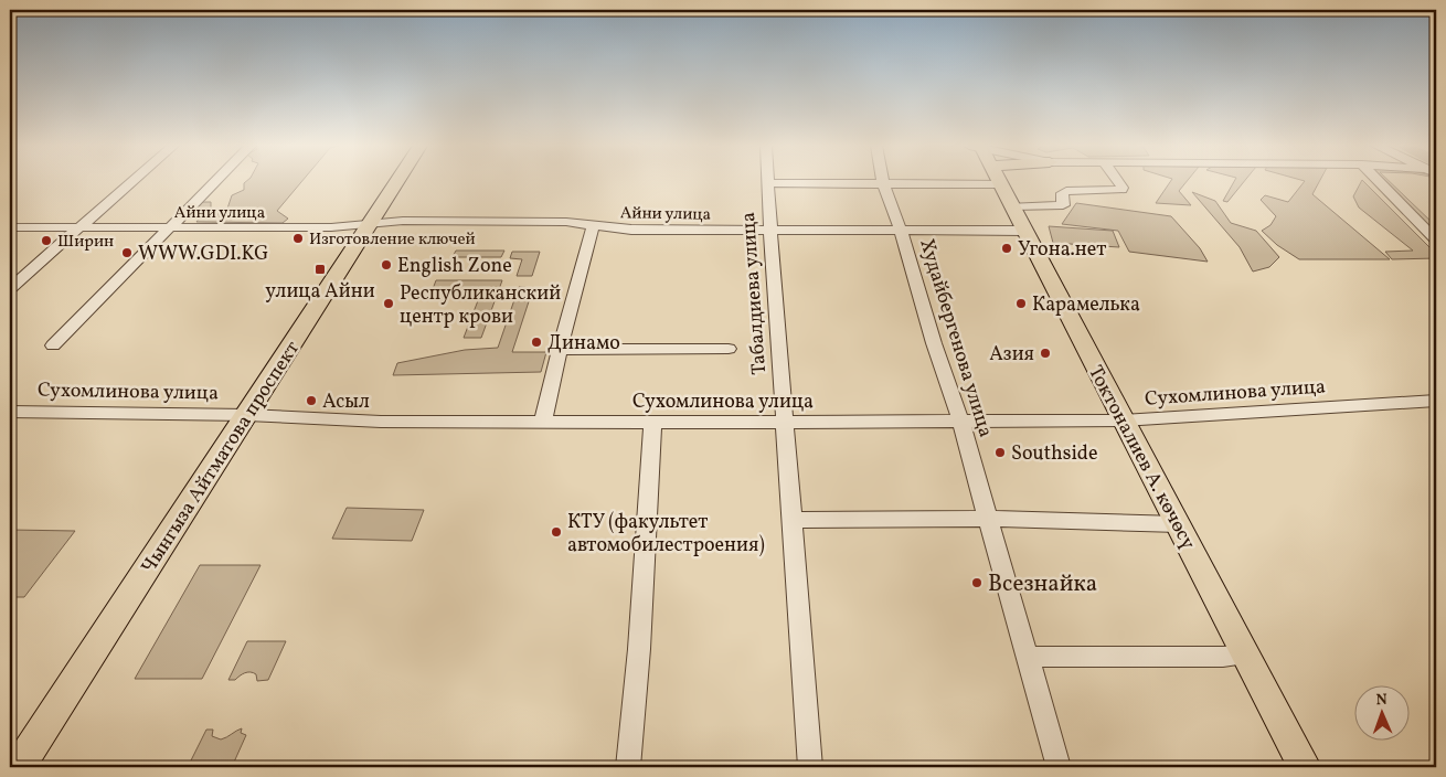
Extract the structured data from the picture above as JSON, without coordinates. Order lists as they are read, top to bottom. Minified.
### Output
{"streets":{"main road":["Чынгыза Айтматова проспект","Токтоналиев А. көчөсү"],"street":["Айни улица","Табалдиева улица","Худайбергенова улица","Сухомлинова улица"]},"crossings":[["Айни улица","Табалдиева улица"],["Айни улица","Худайбергенова улица"],["Айни улица","Чынгыза Айтматова проспект"],["Айни улица","Токтоналиев А. көчөсү"],["Табалдиева улица","Сухомлинова улица"],["Худайбергенова улица","Сухомлинова улица"],["Сухомлинова улица","Чынгыза Айтматова проспект"],["Сухомлинова улица","Токтоналиев А. көчөсү"]],"places":{"other":["Изготовление ключей","Ширин","Угона.нет","WWW.GDI.KG","English Zone","Республиканский центр крови","Карамелька","Динамо","Азия","Асыл","Southside","КТУ (факультет автомобилестроения)","Всезнайка"],"transit":["улица Айни"]},"north":"top"}
